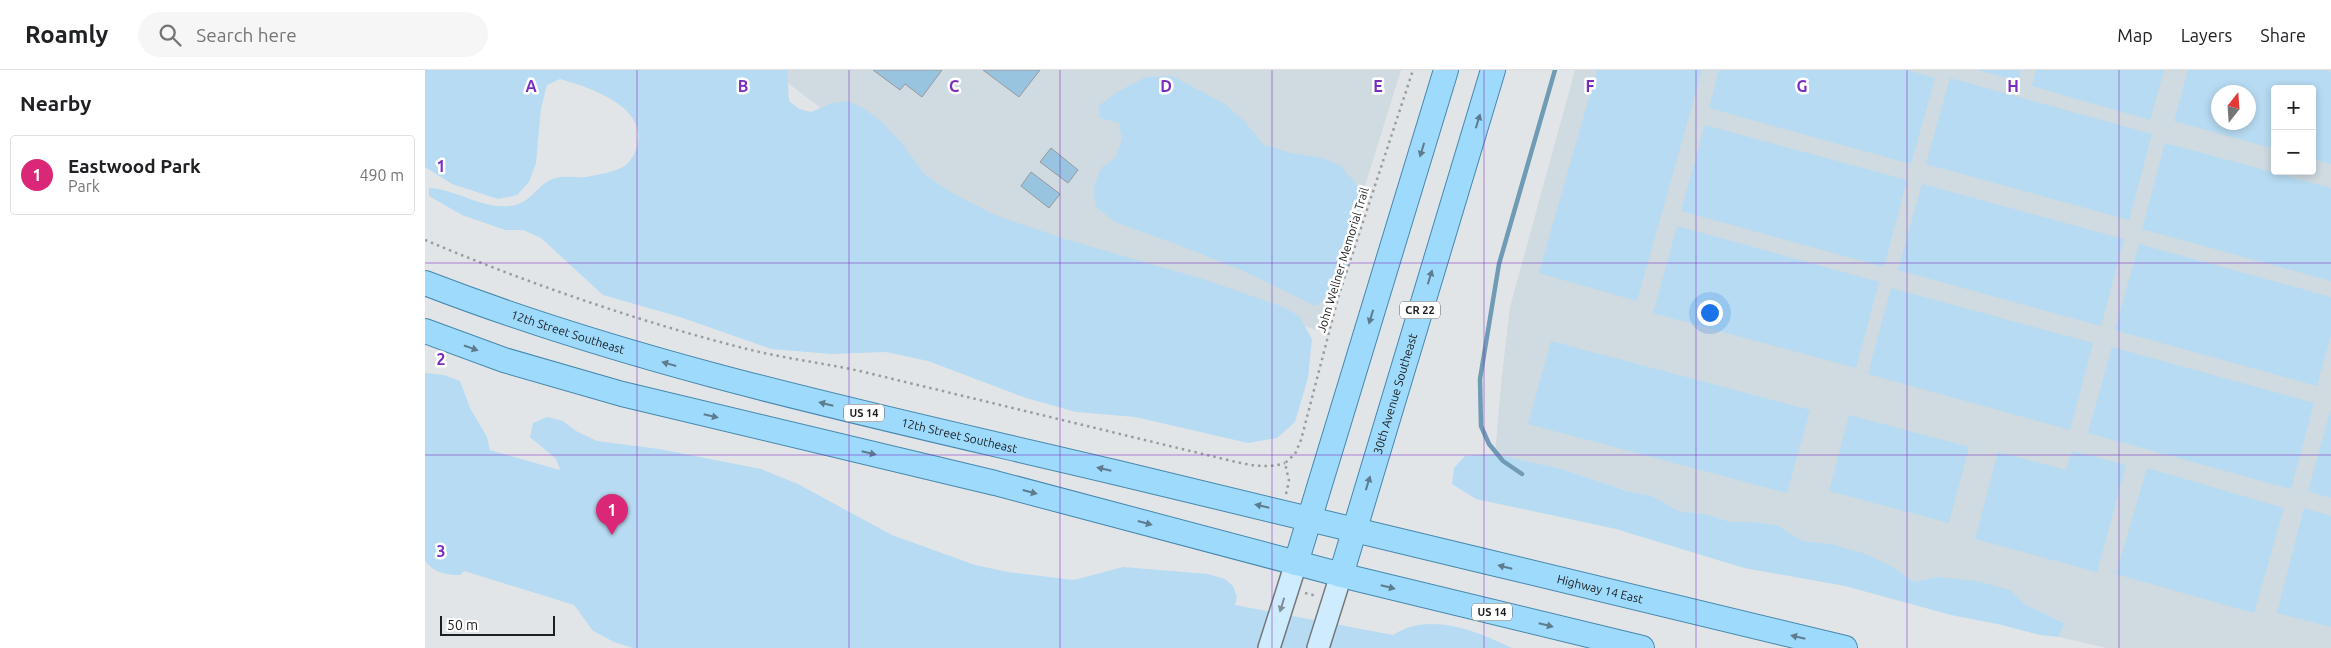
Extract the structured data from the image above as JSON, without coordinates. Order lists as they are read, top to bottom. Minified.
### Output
{"streets":{"main road":["CR 22","12th Street Southeast","30th Avenue Southeast","US 14","Highway 14 East"],"path":["John Wellner Memorial Trail"]},"crossings":[["12th Street Southeast","30th Avenue Southeast"],["12th Street Southeast","Highway 14 East"],["30th Avenue Southeast","US 14"],["30th Avenue Southeast","Highway 14 East"]],"scale_bar":"50 m","north":"top","page":{"header":"Roamly","search":"Search here","nav":["Map","Layers","Share"],"heading":"Nearby","map_buttons":["+","−"],"list":[{"mark":"1","name":"Eastwood Park","note":"Park","value":"490 m"}],"pins":"1","scale":"50 m"},"grid":{"columns":["A","B","C","D","E","F","G","H"],"rows":["1","2","3"]}}
